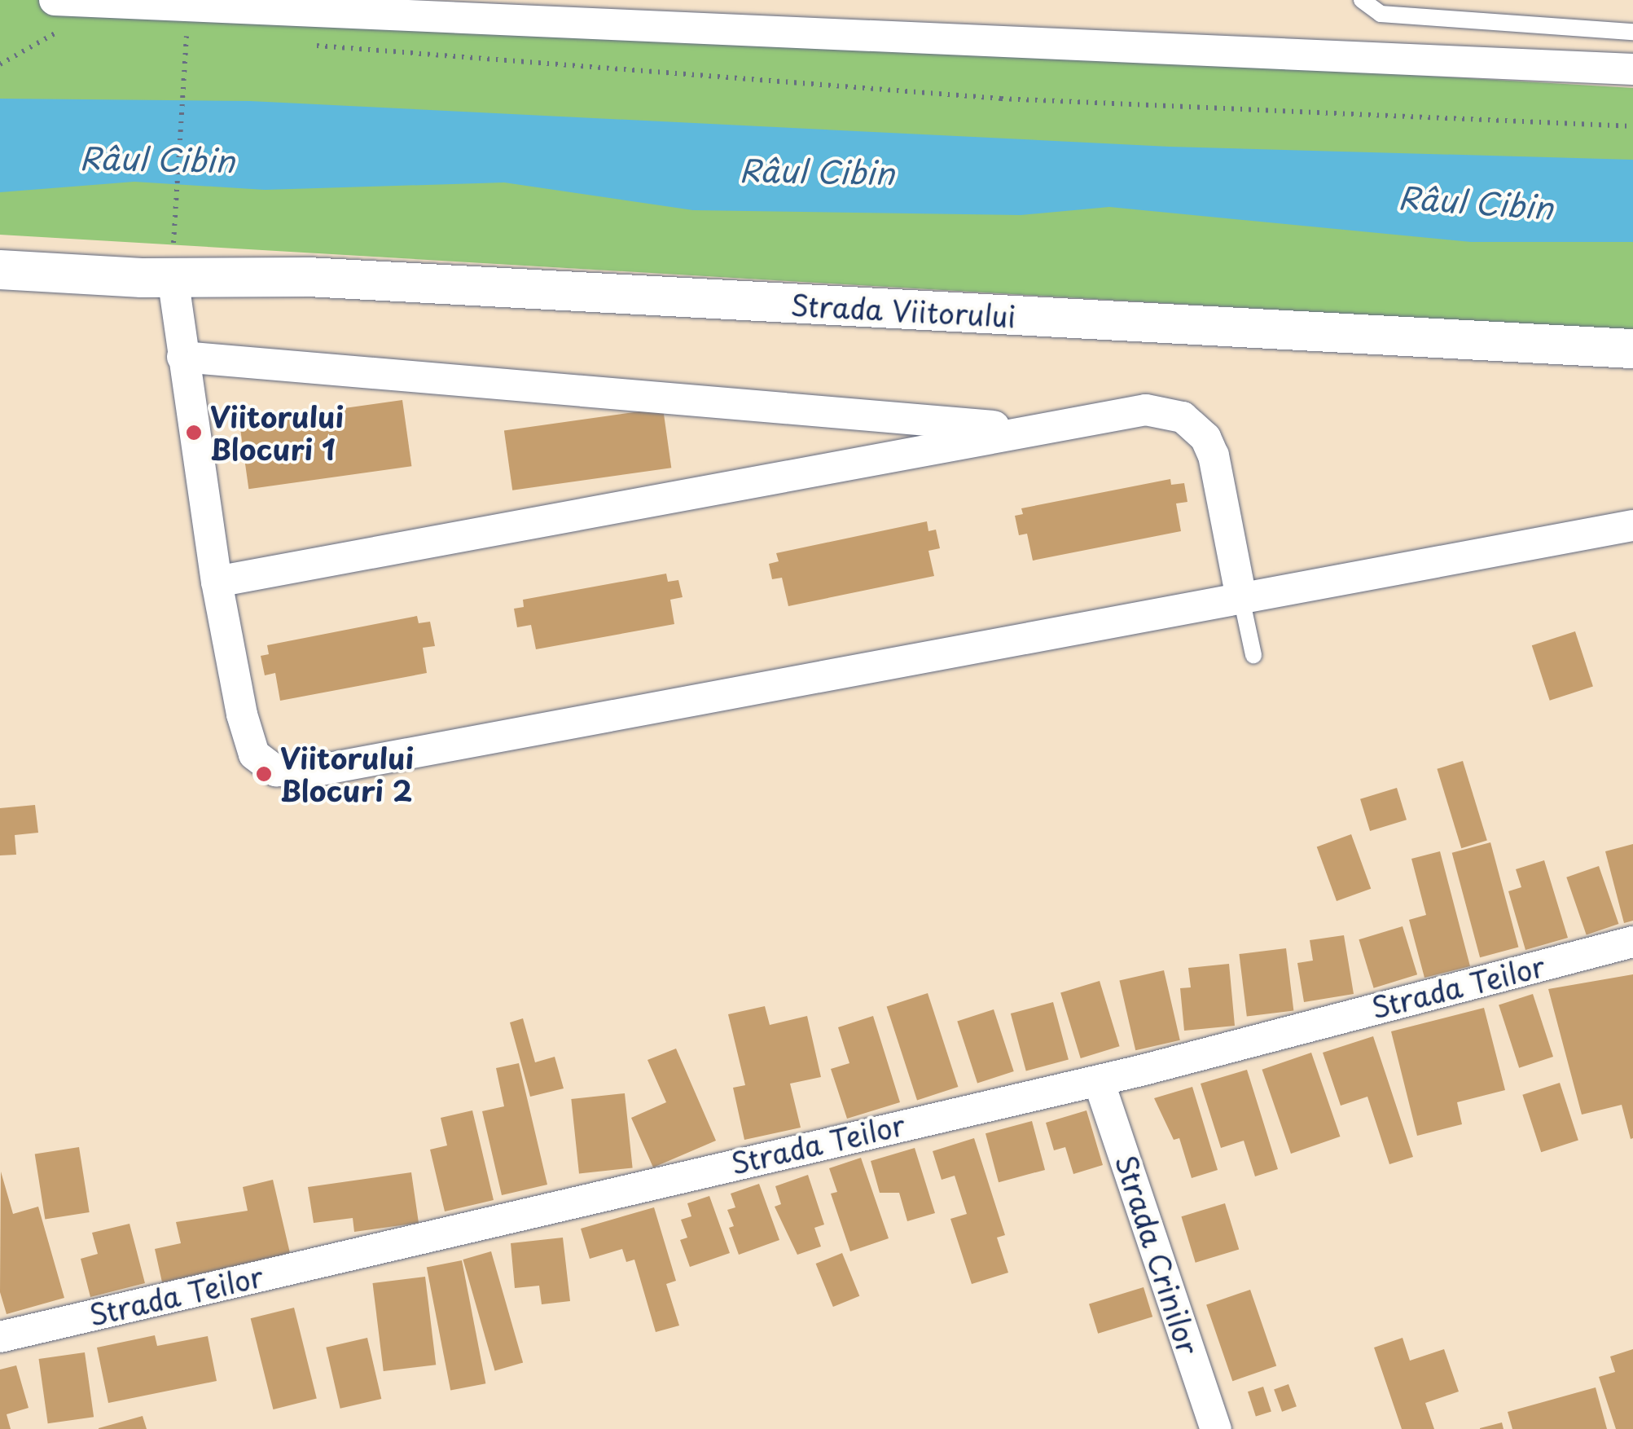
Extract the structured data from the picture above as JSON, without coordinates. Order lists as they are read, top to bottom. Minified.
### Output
{"streets":{"street":["Strada Viitorului","Strada Teilor","Strada Crinilor"]},"crossings":[["Strada Teilor","Strada Crinilor"]],"water":["Râul Cibin"],"places":["Viitorului Blocuri 1","Viitorului Blocuri 2"]}
